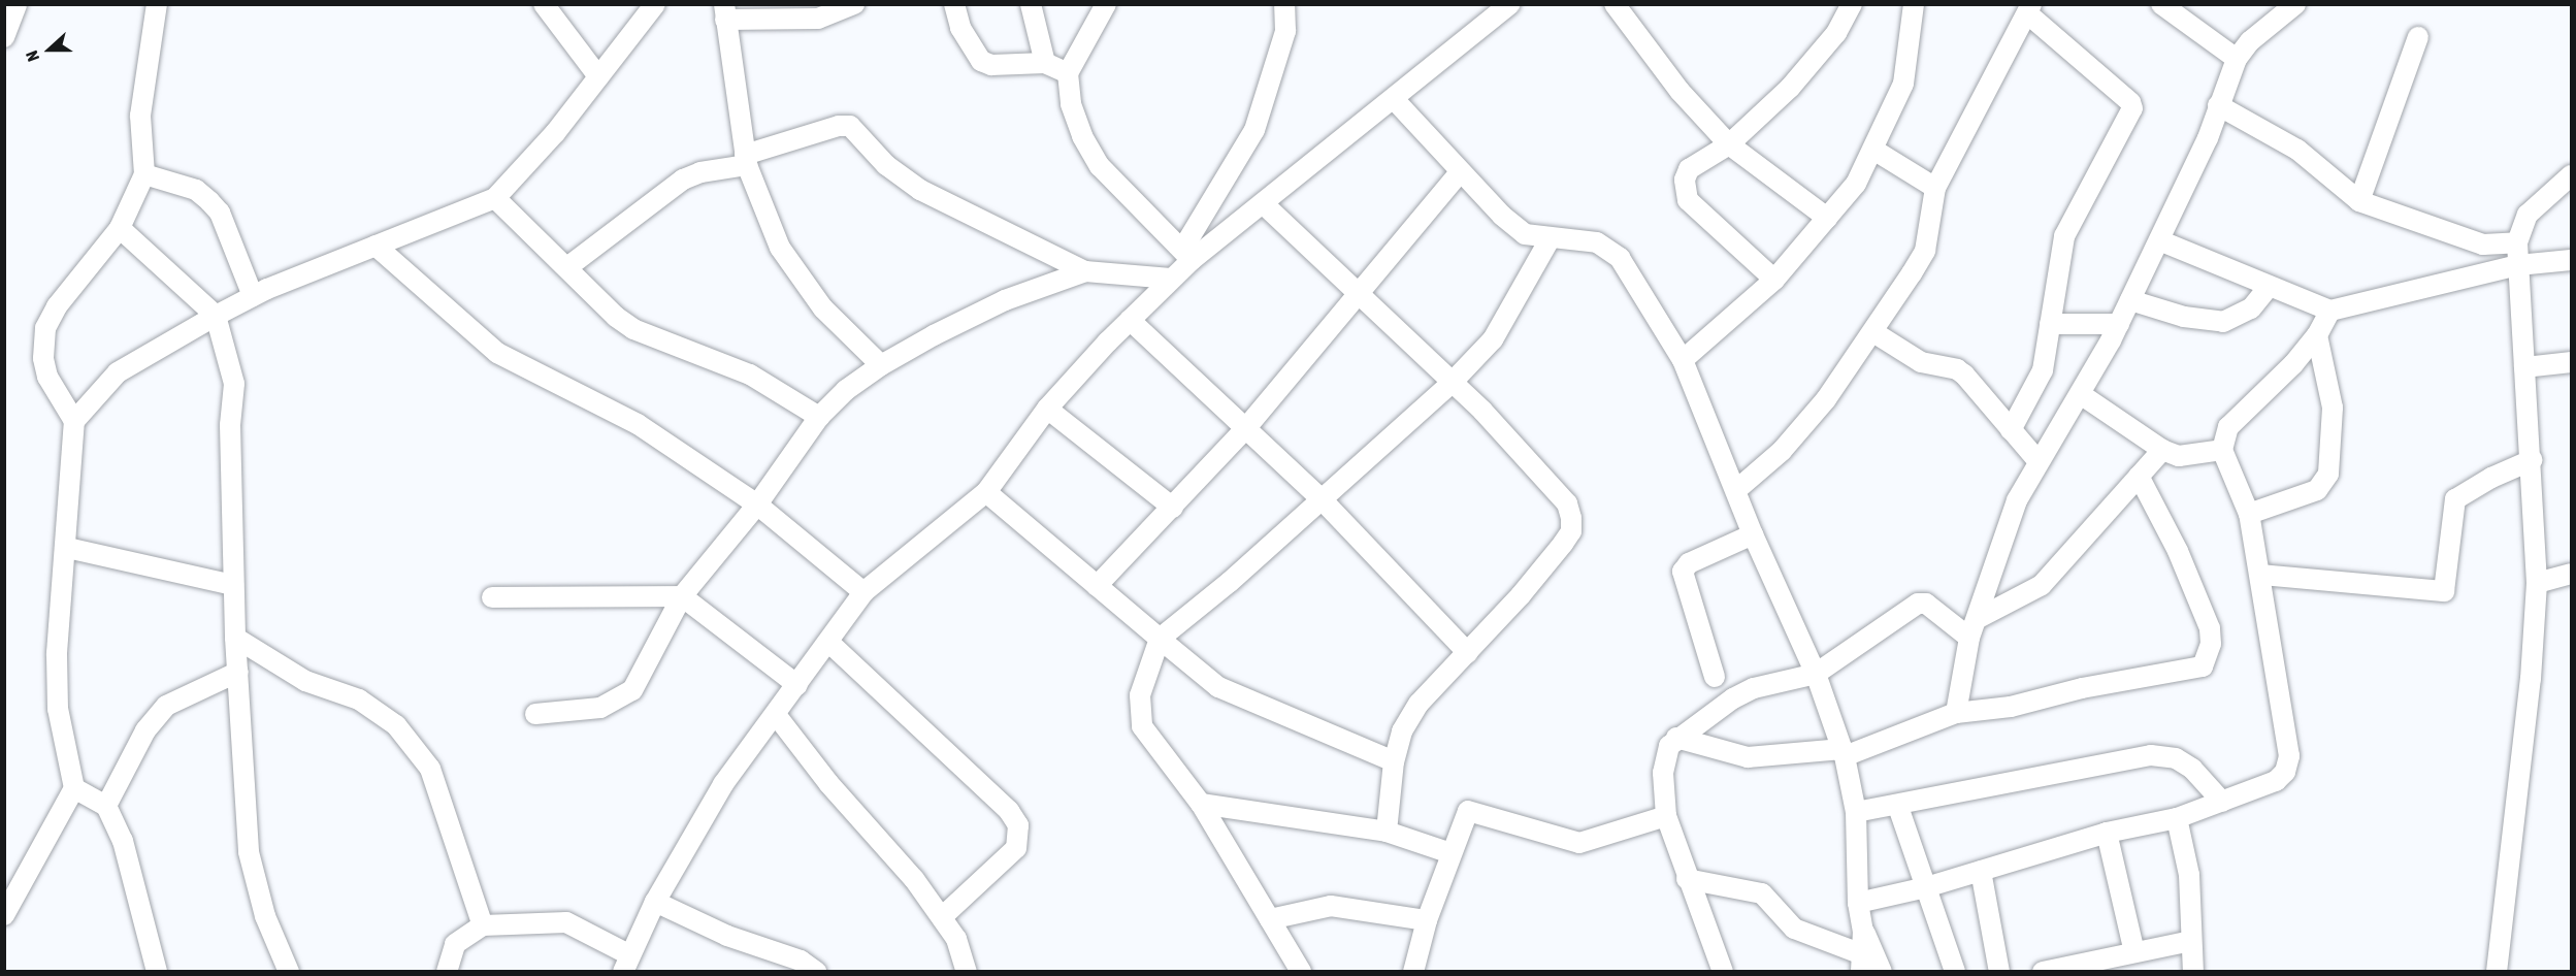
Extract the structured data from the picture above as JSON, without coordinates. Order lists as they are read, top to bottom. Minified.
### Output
{"north":"left"}
